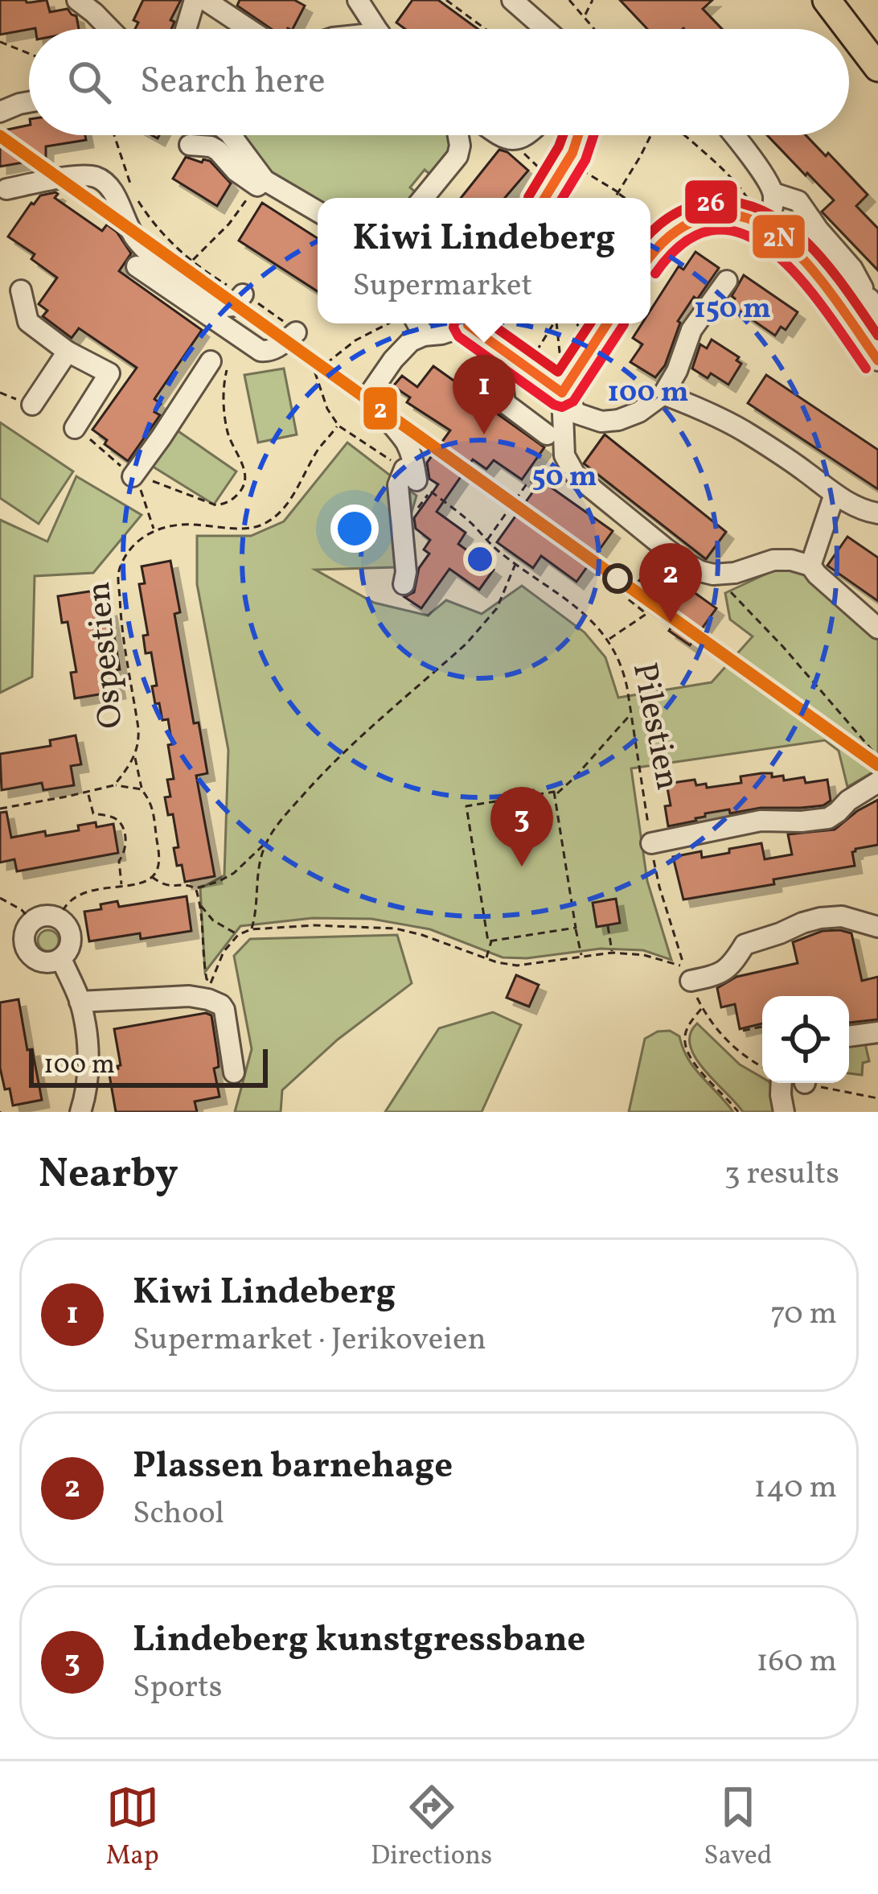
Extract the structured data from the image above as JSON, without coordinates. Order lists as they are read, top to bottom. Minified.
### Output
{"streets":{"path":["Ospestien","Pilestien"]},"lines":["transit line 2N","transit line 26","transit line 2"],"scale_bar":"100 m","page":{"search":"Search here","popup":["Kiwi Lindeberg","Supermarket"],"pins":["1","2","3"],"scale":"100 m","heading":["Nearby","3 results"],"list":[{"mark":"1","name":"Kiwi Lindeberg","note":"Supermarket · Jerikoveien","value":"70 m"},{"mark":"2","name":"Plassen barnehage","note":"School","value":"140 m"},{"mark":"3","name":"Lindeberg kunstgressbane","note":"Sports","value":"160 m"}],"nav":["Map","Directions","Saved"]},"rings":["150 m","100 m","50 m"]}
